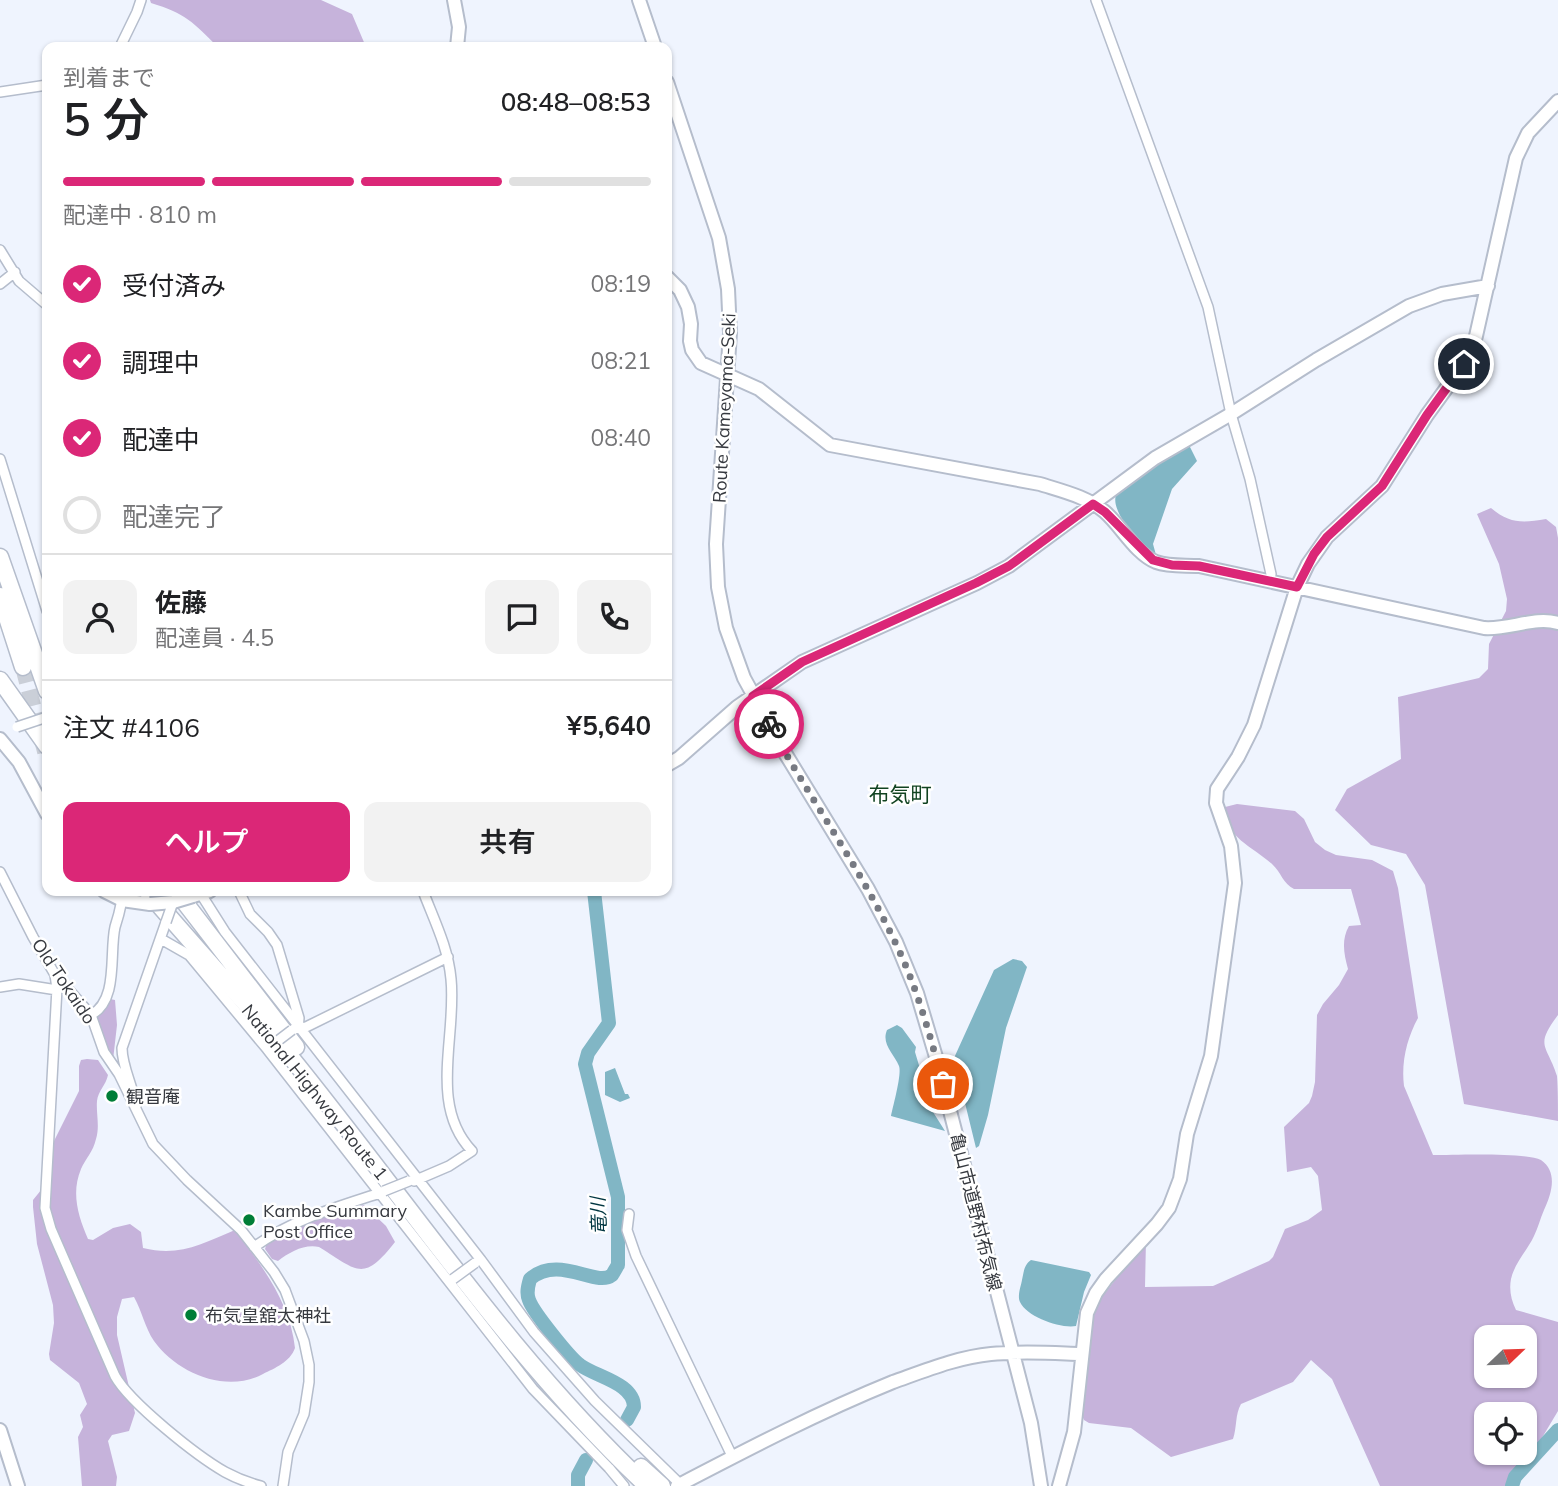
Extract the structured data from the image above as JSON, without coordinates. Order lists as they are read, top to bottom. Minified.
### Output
{"streets":{"highway":["National Highway Route 1"],"street":["Route Kameyama-Seki","Old Tokaido","亀山市道野村布気線"]},"crossings":[["Route Kameyama-Seki","亀山市道野村布気線"]],"districts":["布気町"],"water":["竜川"],"places":["観音庵","Kambe Summary Post Office","布気皇舘太神社"],"north":"top right","page":{"heading":["5 分","到着まで","08:48–08:53"],"panel":["佐藤","配達員 · 4.5","注文 #4106","¥5,640"],"bar":"配達中 · 810 m","list":[["受付済み","08:19"],["調理中","08:21"],["配達中","08:40"],"配達完了"],"buttons":["ヘルプ","共有"]}}
